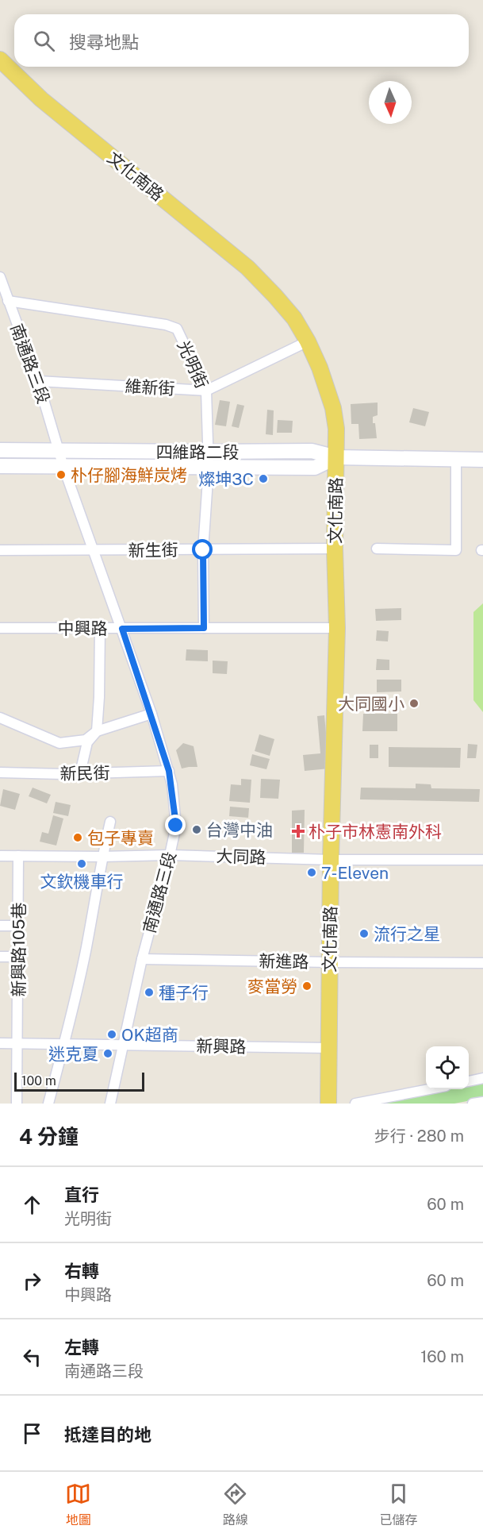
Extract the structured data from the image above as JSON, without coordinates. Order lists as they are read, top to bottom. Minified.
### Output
{"streets":{"main road":["文化南路"],"street":["南通路三段","光明街","維新街","四維路二段","新生街","中興路","新民街","大同路","新興路105巷","新進路","新興路"]},"crossings":[["文化南路","維新街"],["文化南路","四維路二段"],["文化南路","新生街"],["文化南路","中興路"],["文化南路","大同路"],["文化南路","新進路"],["文化南路","新興路"],["南通路三段","光明街"],["南通路三段","維新街"],["南通路三段","四維路二段"],["南通路三段","新生街"],["南通路三段","中興路"],["南通路三段","新民街"],["南通路三段","大同路"],["南通路三段","新進路"],["南通路三段","新興路"],["光明街","維新街"],["光明街","四維路二段"],["光明街","新生街"],["光明街","中興路"],["大同路","新興路105巷"],["新興路105巷","新興路"]],"places":{"other":["朴仔腳海鮮炭烤","燦坤3C","大同國小","台灣中油","包子專賣","文欽機車行","7-Eleven","流行之星","麥當勞","種子行","OK超商","迷克夏"],"health":["朴子市林憲南外科"]},"scale_bar":"100 m","north":"bottom","page":{"search":"搜尋地點","scale":"100 m","heading":["4 分鐘","步行 · 280 m"],"list":[["直行","光明街","60 m"],["右轉","中興路","60 m"],["左轉","南通路三段","160 m"],"抵達目的地"],"nav":["地圖","路線","已儲存"]}}
